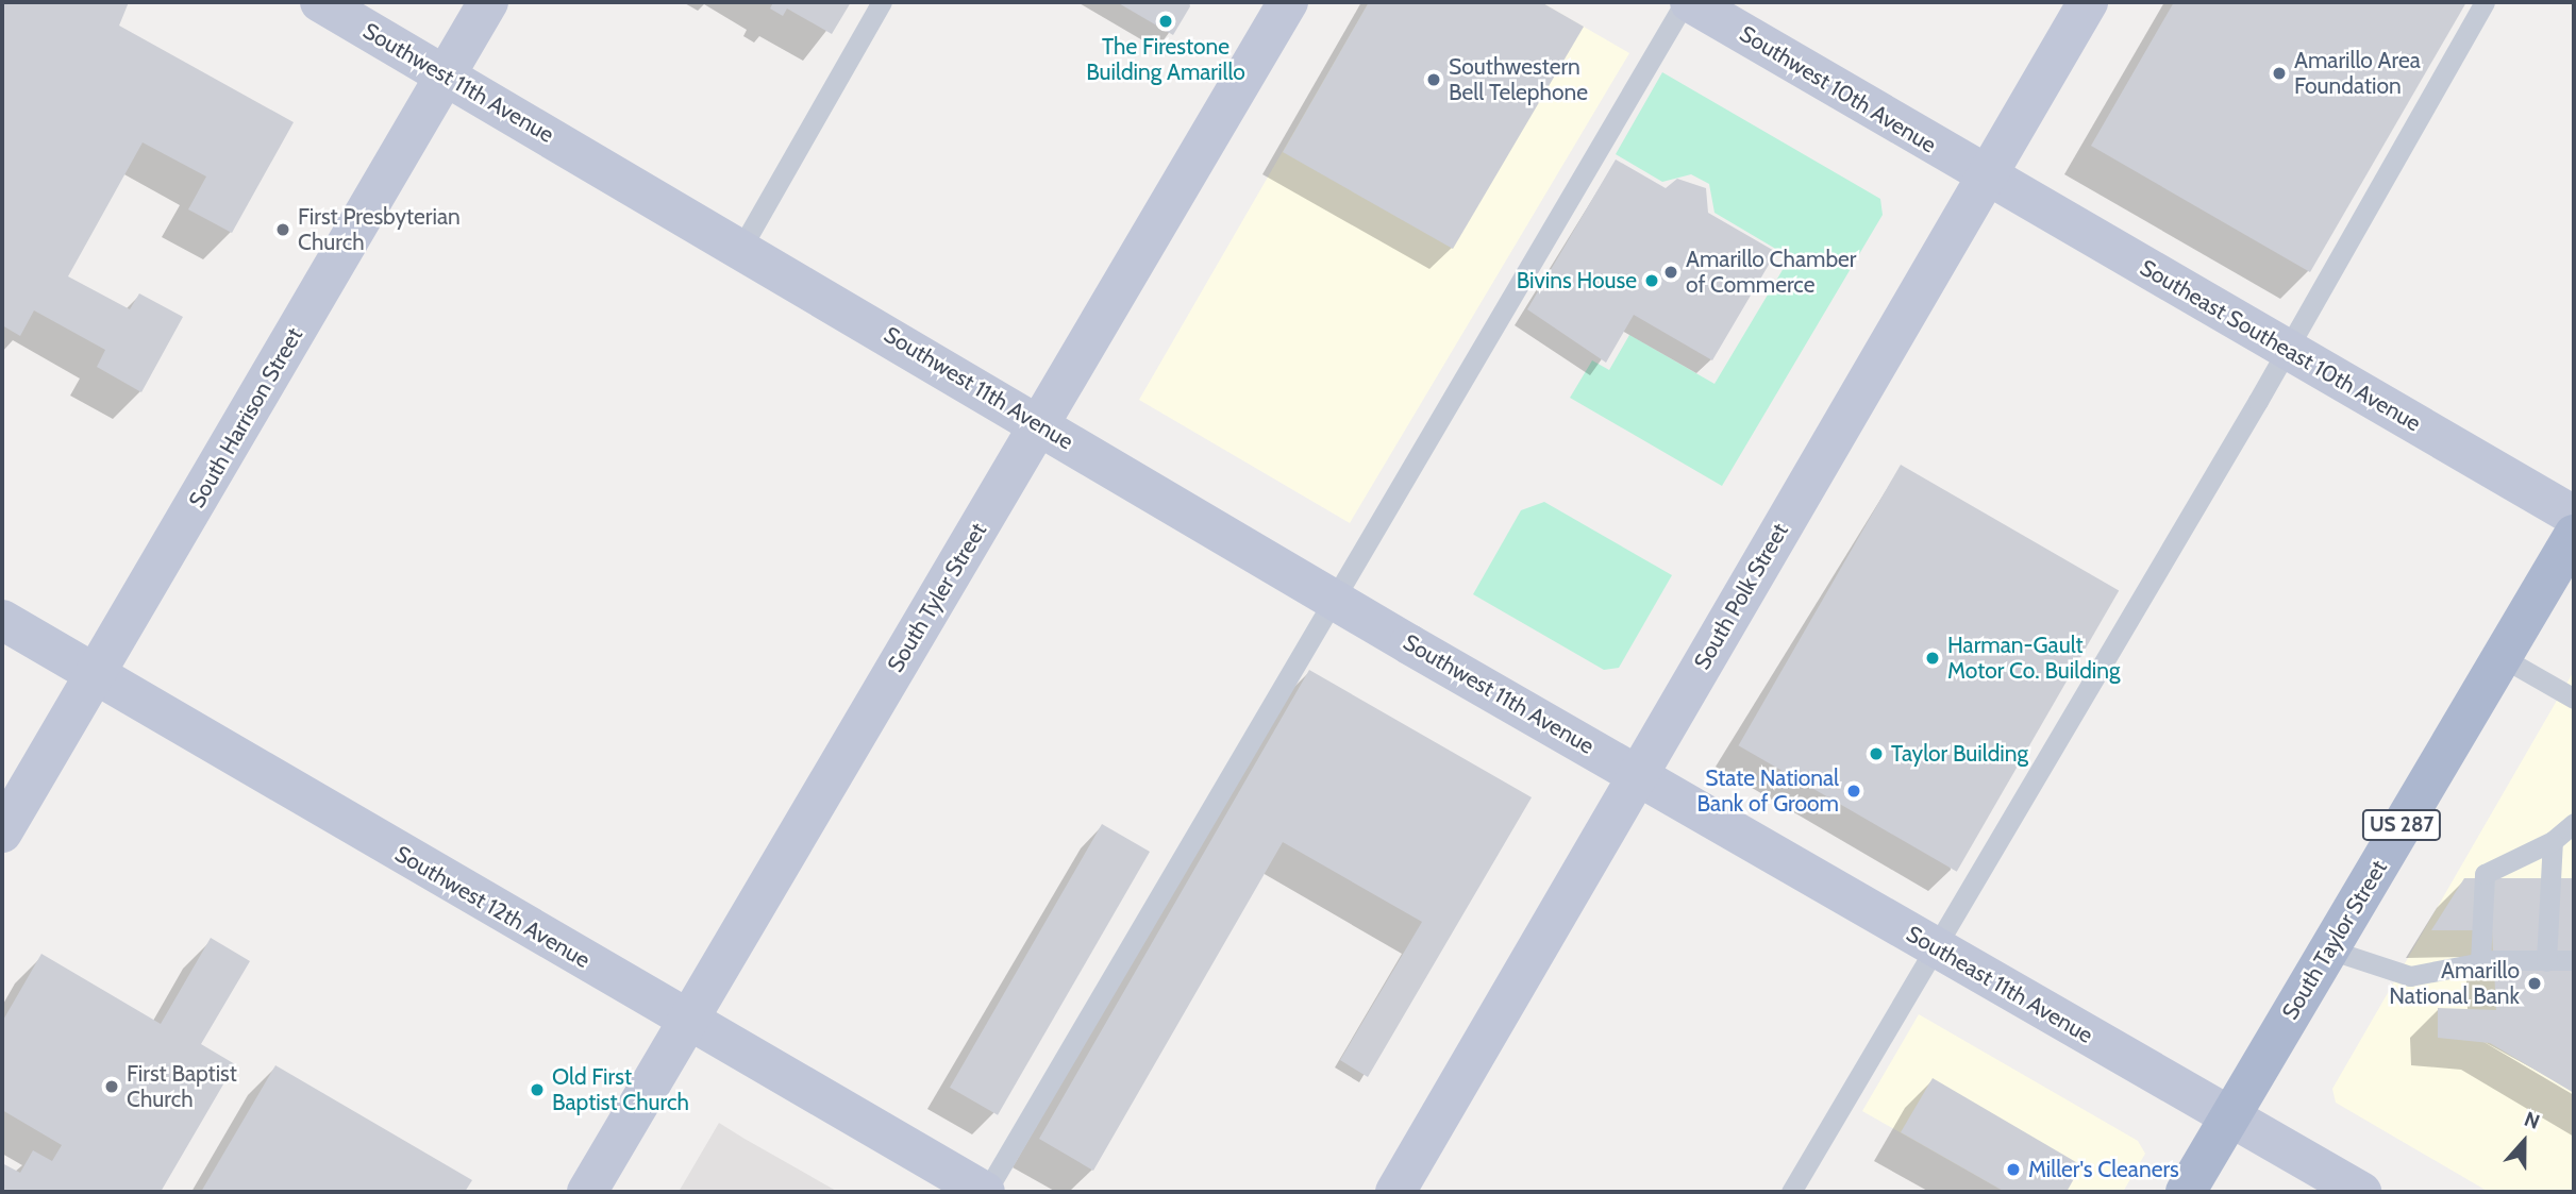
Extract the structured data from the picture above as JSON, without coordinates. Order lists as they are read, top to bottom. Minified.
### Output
{"streets":{"main road":["US 287","South Taylor Street"],"street":["Southwest 11th Avenue","Southwest 10th Avenue","Southeast Southeast 10th Avenue","South Harrison Street","South Polk Street","South Tyler Street","Southwest 12th Avenue","Southeast 11th Avenue"]},"crossings":[["Southwest 11th Avenue","South Harrison Street"],["Southwest 11th Avenue","South Polk Street"],["Southwest 11th Avenue","South Tyler Street"],["Southwest 11th Avenue","Southeast 11th Avenue"],["Southwest 10th Avenue","Southeast Southeast 10th Avenue"],["Southwest 10th Avenue","South Polk Street"],["Southeast Southeast 10th Avenue","South Polk Street"],["South Harrison Street","Southwest 12th Avenue"],["South Polk Street","Southeast 11th Avenue"],["South Tyler Street","Southwest 12th Avenue"],["South Taylor Street","Southeast 11th Avenue"]],"places":["The Firestone Building Amarillo","Amarillo Area Foundation","Southwestern Bell Telephone","First Presbyterian Church","Amarillo Chamber of Commerce","Bivins House","Harman-Gault Motor Co. Building","Taylor Building","State National Bank of Groom","Amarillo National Bank","First Baptist Church","Old First Baptist Church","Miller's Cleaners"],"north":"top"}
